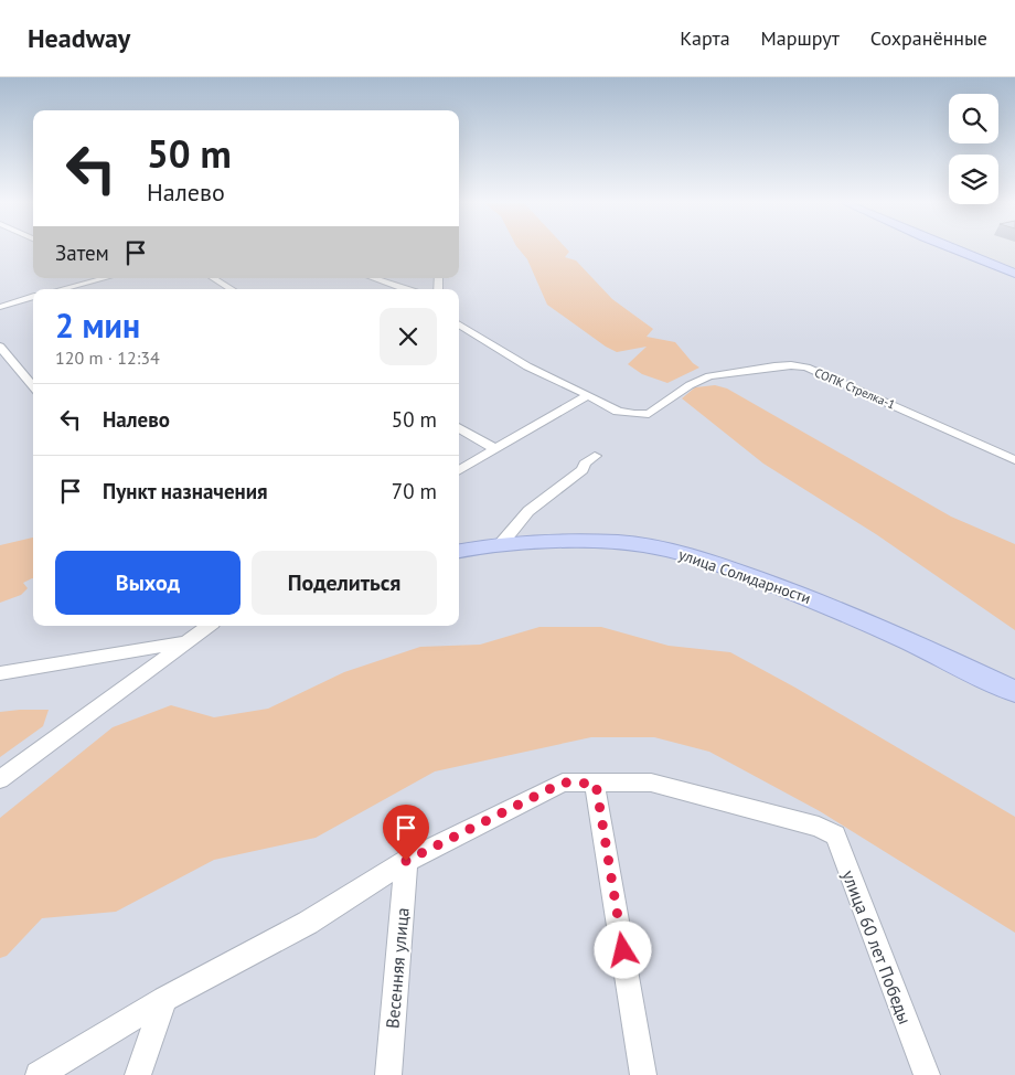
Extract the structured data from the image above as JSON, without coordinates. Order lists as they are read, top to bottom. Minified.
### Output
{"streets":{"street":["СОПК Стрелка-1","улица Солидарности","улица 60 лет Победы","Весенняя улица"]},"page":{"header":"Headway","nav":["Карта","Маршрут","Сохранённые"],"turn":["50 m","Налево"],"then":"Затем","heading":["2 мин","120 m · 12:34"],"list":[{"name":"Налево","value":"50 m"},{"name":"Пункт назначения","value":"70 m"}],"buttons":["Выход","Поделиться"]}}
